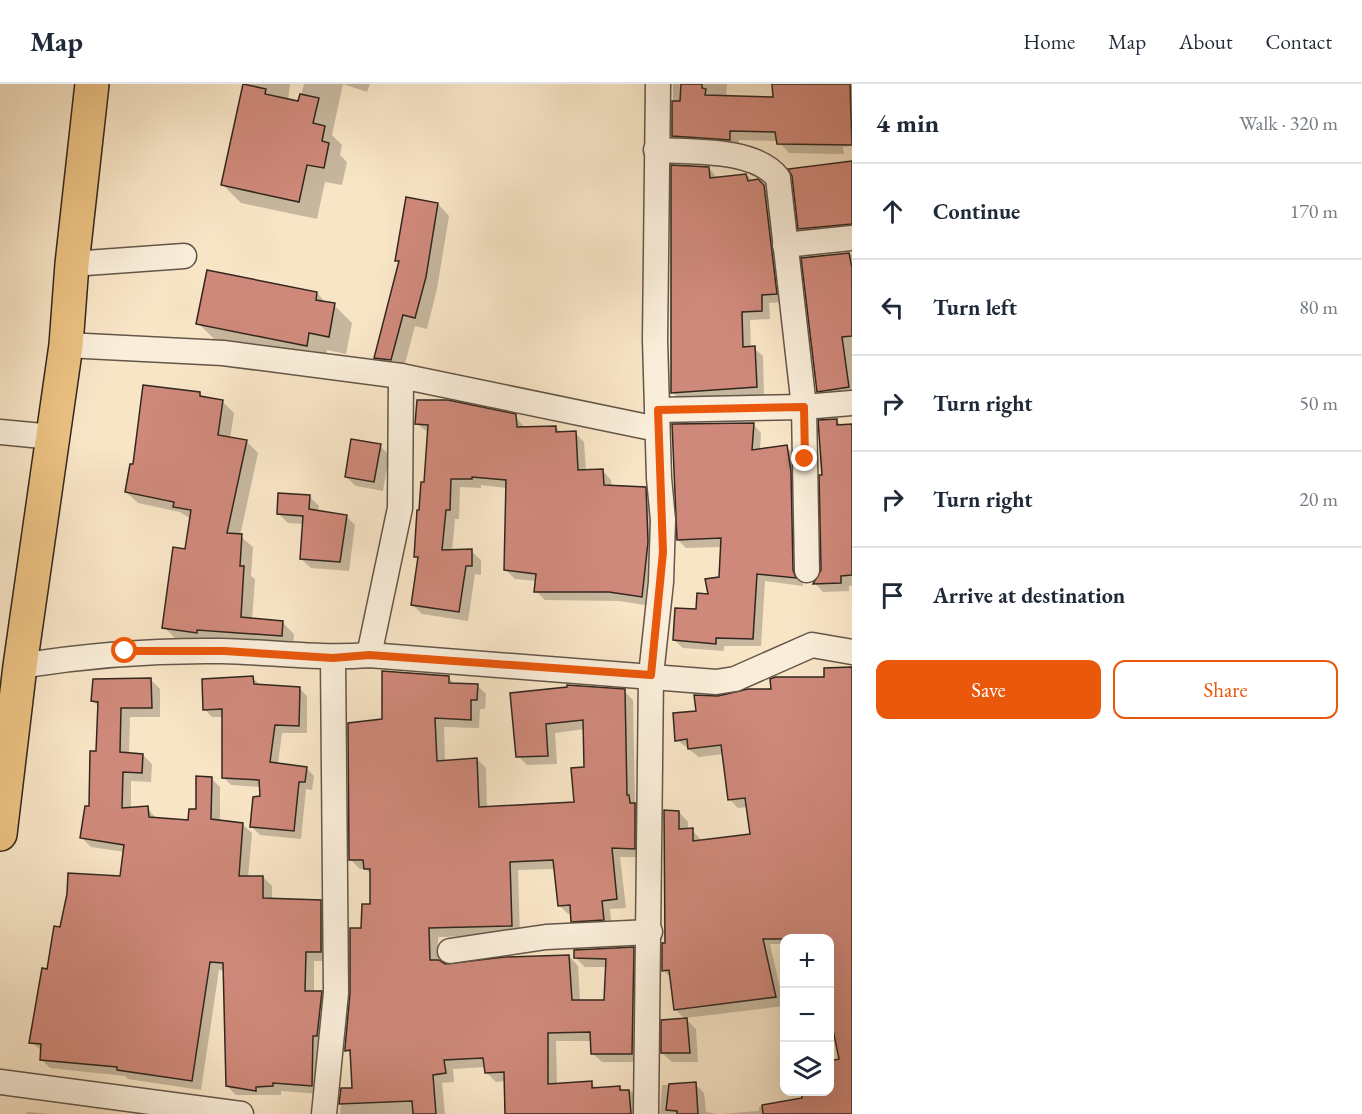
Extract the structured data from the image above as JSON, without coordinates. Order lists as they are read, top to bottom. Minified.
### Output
{"page":{"header":"Map","nav":["Home","Map","About","Contact"],"heading":["4 min","Walk · 320 m"],"list":[["Continue","170 m"],["Turn left","80 m"],["Turn right","50 m"],["Turn right","20 m"],"Arrive at destination"],"buttons":["Save","Share"],"map_buttons":["+","−"]}}
